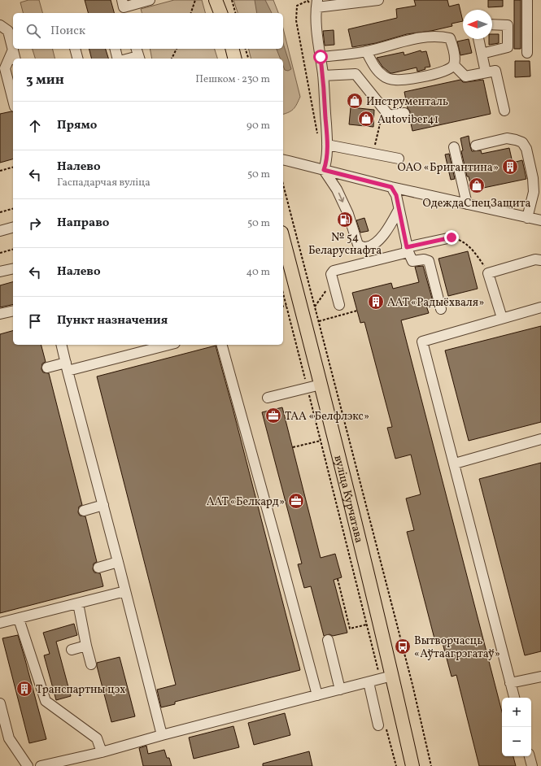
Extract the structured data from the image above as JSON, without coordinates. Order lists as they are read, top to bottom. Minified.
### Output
{"streets":{"main road":["вуліца Курчатава"]},"places":{"shop":["Инструменталь","Autoviber41","ОдеждаСпецЗащита"],"building":["ОАО «Бригантина»","ААТ «Радыёхваля»","Транспартны цэх"],"fuel station":["№ 54 Беларуснафта"],"office":["ТАА «Белфлэкс»","ААТ «Белкард»"],"bus stop":["Вытворчасць «Аўтаагрэгатаў»"]},"north":"left","page":{"search":"Поиск","heading":["3 мин","Пешком · 230 m"],"list":[["Прямо","90 m"],["Налево","Гаспадарчая вуліца","50 m"],["Направо","50 m"],["Налево","40 m"],"Пункт назначения"],"map_buttons":["+","−"]}}
